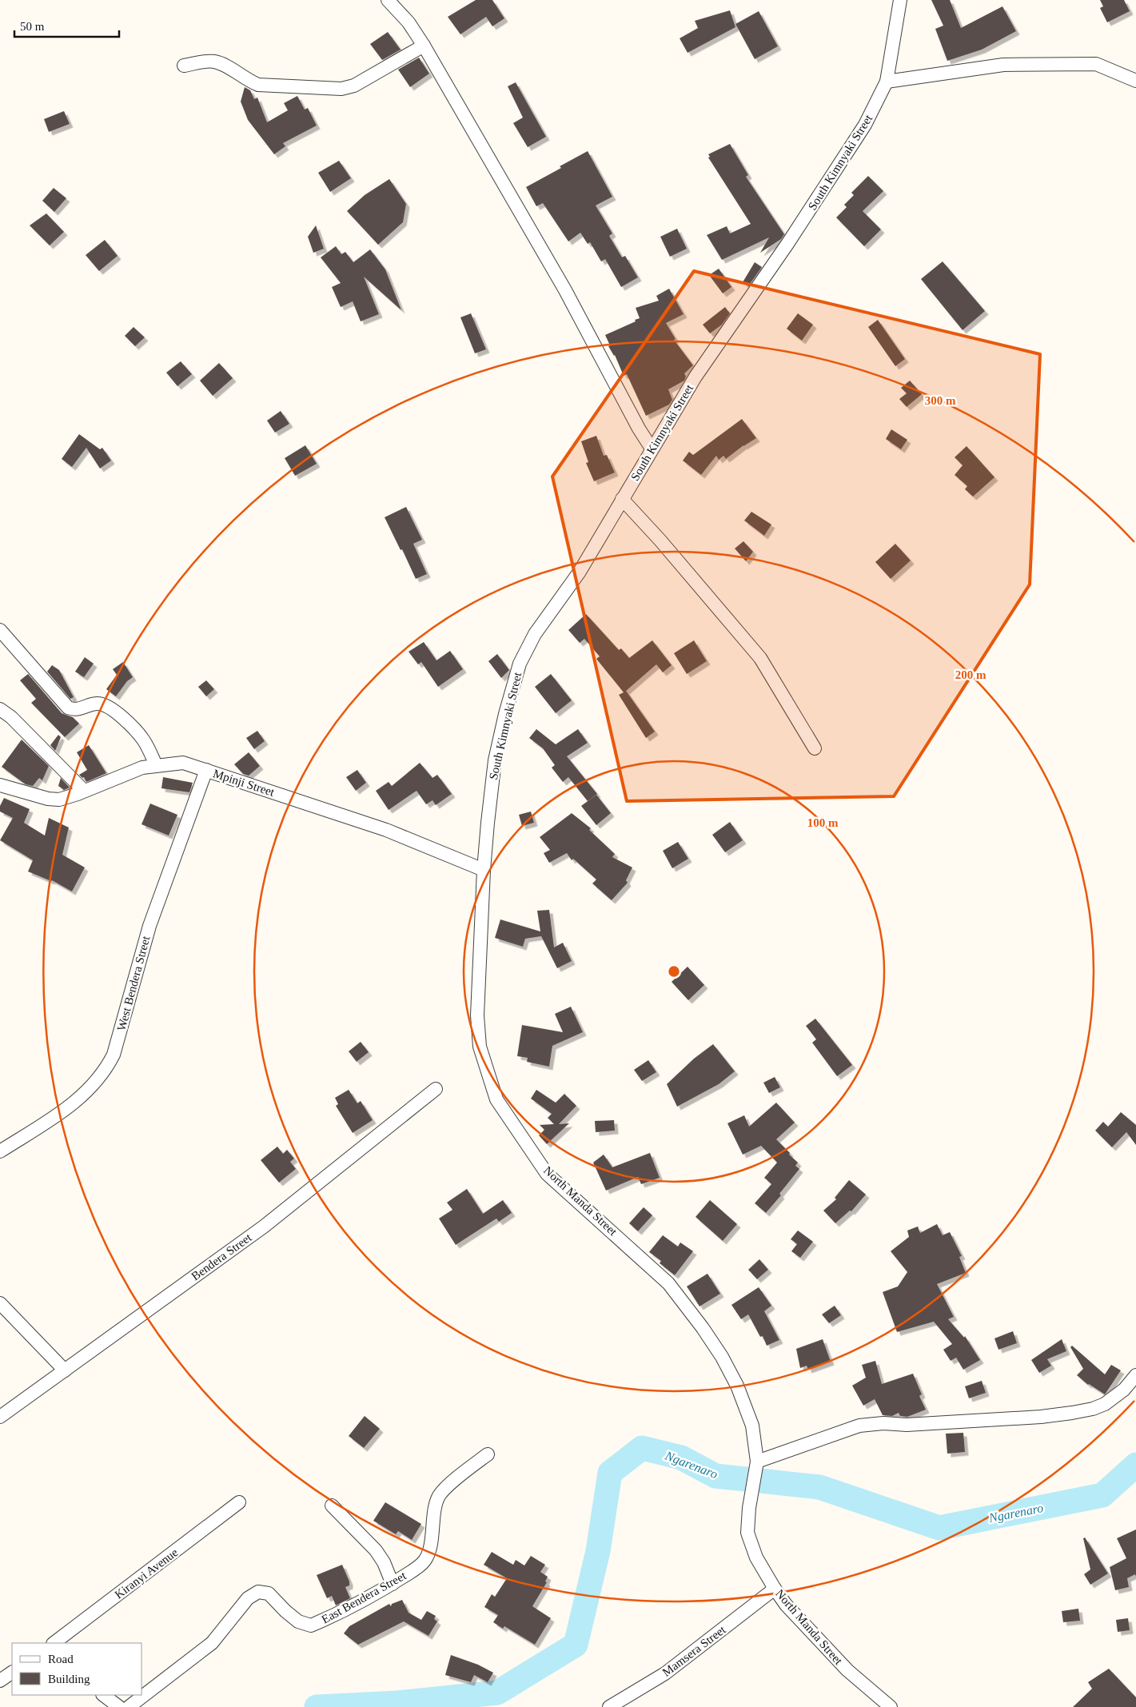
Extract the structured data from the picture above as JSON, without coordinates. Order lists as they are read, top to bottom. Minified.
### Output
{"streets":{"street":["South Kimnyaki Street","Mpinji Street","West Bendera Street","North Manda Street","Bendera Street","Kiranyi Avenue","East Bendera Street","Mamsera Street"]},"crossings":[["South Kimnyaki Street","Mpinji Street"],["South Kimnyaki Street","North Manda Street"],["Mpinji Street","West Bendera Street"],["North Manda Street","Mamsera Street"]],"water":["Ngarenaro"],"legend":["Road","Building"],"scale_bar":"50 m","rings":["300 m","200 m","100 m"]}
